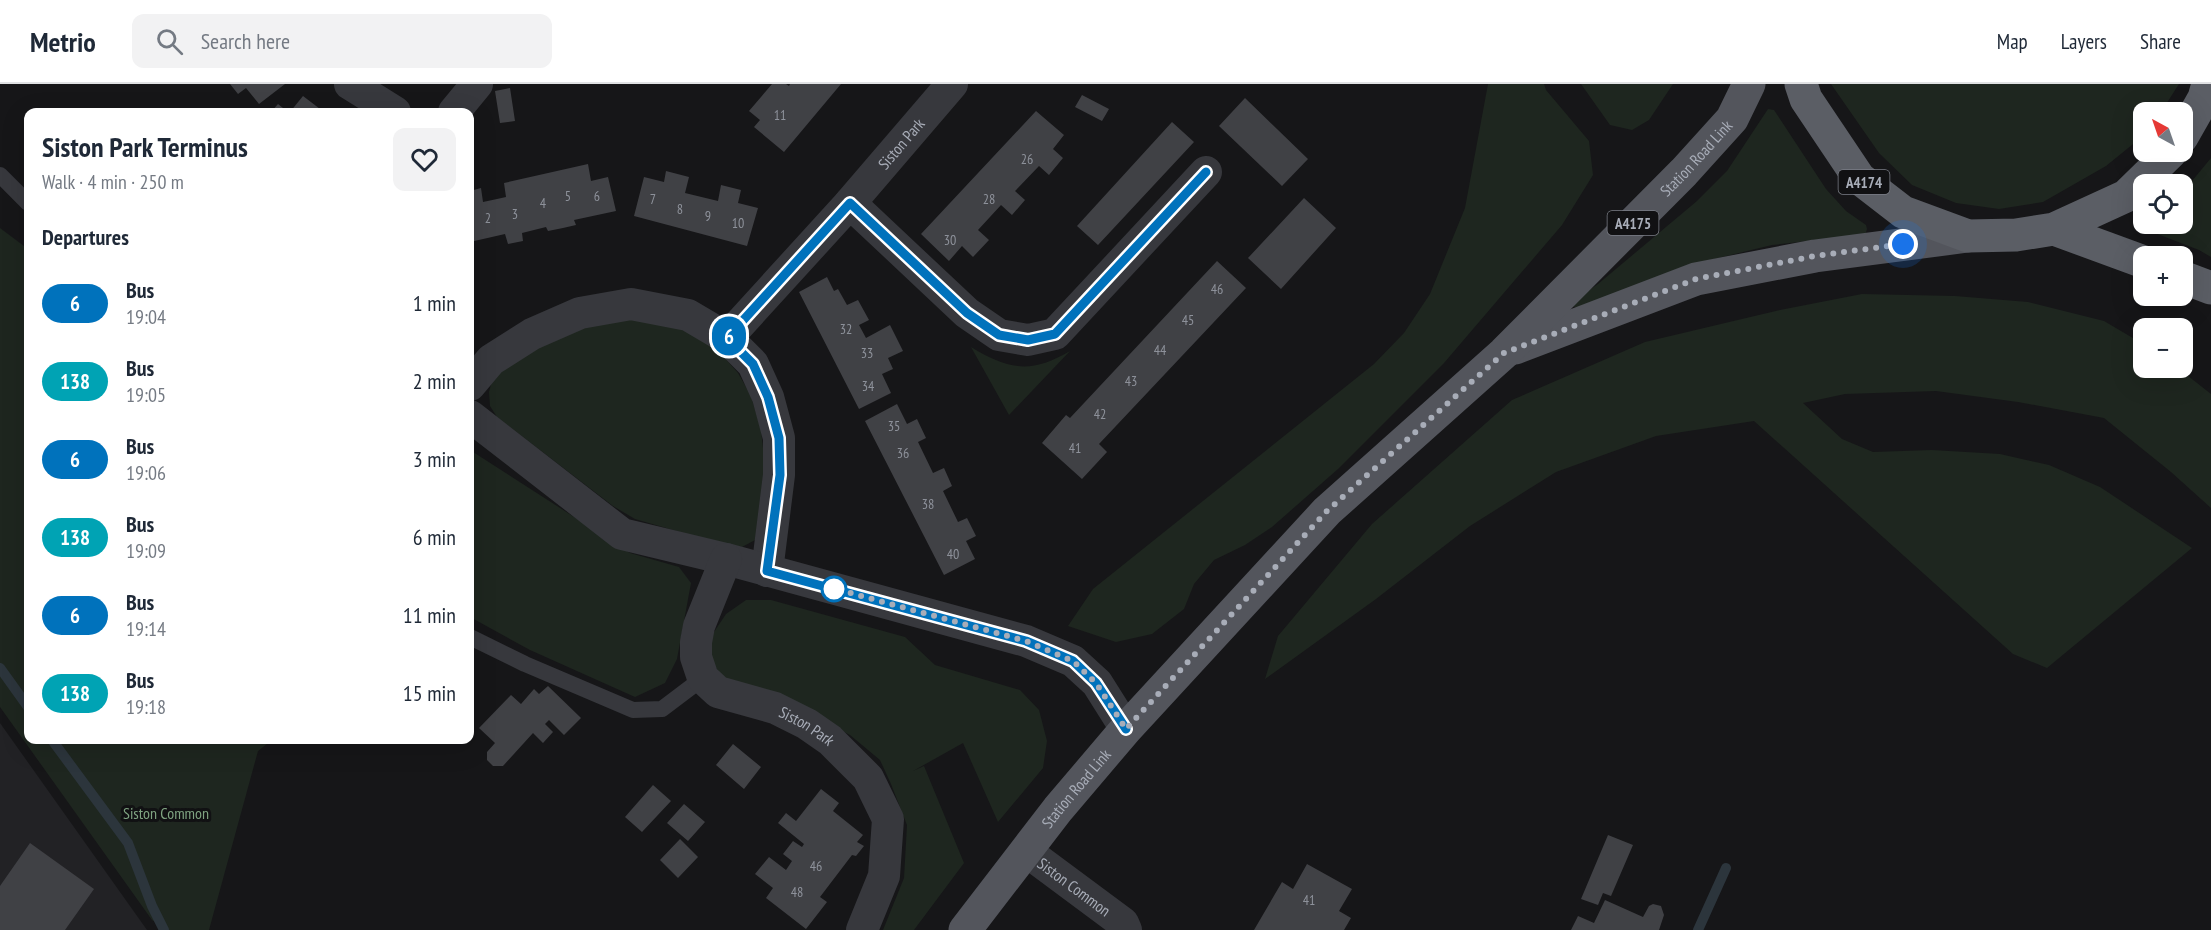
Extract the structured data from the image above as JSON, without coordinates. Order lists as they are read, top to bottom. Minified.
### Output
{"streets":{"highway":["A4174"],"main road":["Station Road Link","A4175"],"street":["Siston Park","Siston Common"]},"crossings":[["Station Road Link","A4174"],["Station Road Link","Siston Common"]],"parks":["Siston Common"],"lines":["bus line 6"],"house_numbers":["11","26","5","6","7","28","4","8","3","9","2","10","30","46","45","32","44","33","43","34","42","35","41","36","38","40","46","48","41"],"north":"top left","page":{"header":"Metrio","search":"Search here","nav":["Map","Layers","Share"],"on_map":"6","map_buttons":["+","−"],"heading":[["Siston Park Terminus","Walk · 4 min · 250 m"],"Departures"],"list":[{"mark":"6","name":"Bus","note":"19:04","value":"1 min"},{"mark":"138","name":"Bus","note":"19:05","value":"2 min"},{"mark":"6","name":"Bus","note":"19:06","value":"3 min"},{"mark":"138","name":"Bus","note":"19:09","value":"6 min"},{"mark":"6","name":"Bus","note":"19:14","value":"11 min"},{"mark":"138","name":"Bus","note":"19:18","value":"15 min"}]}}
